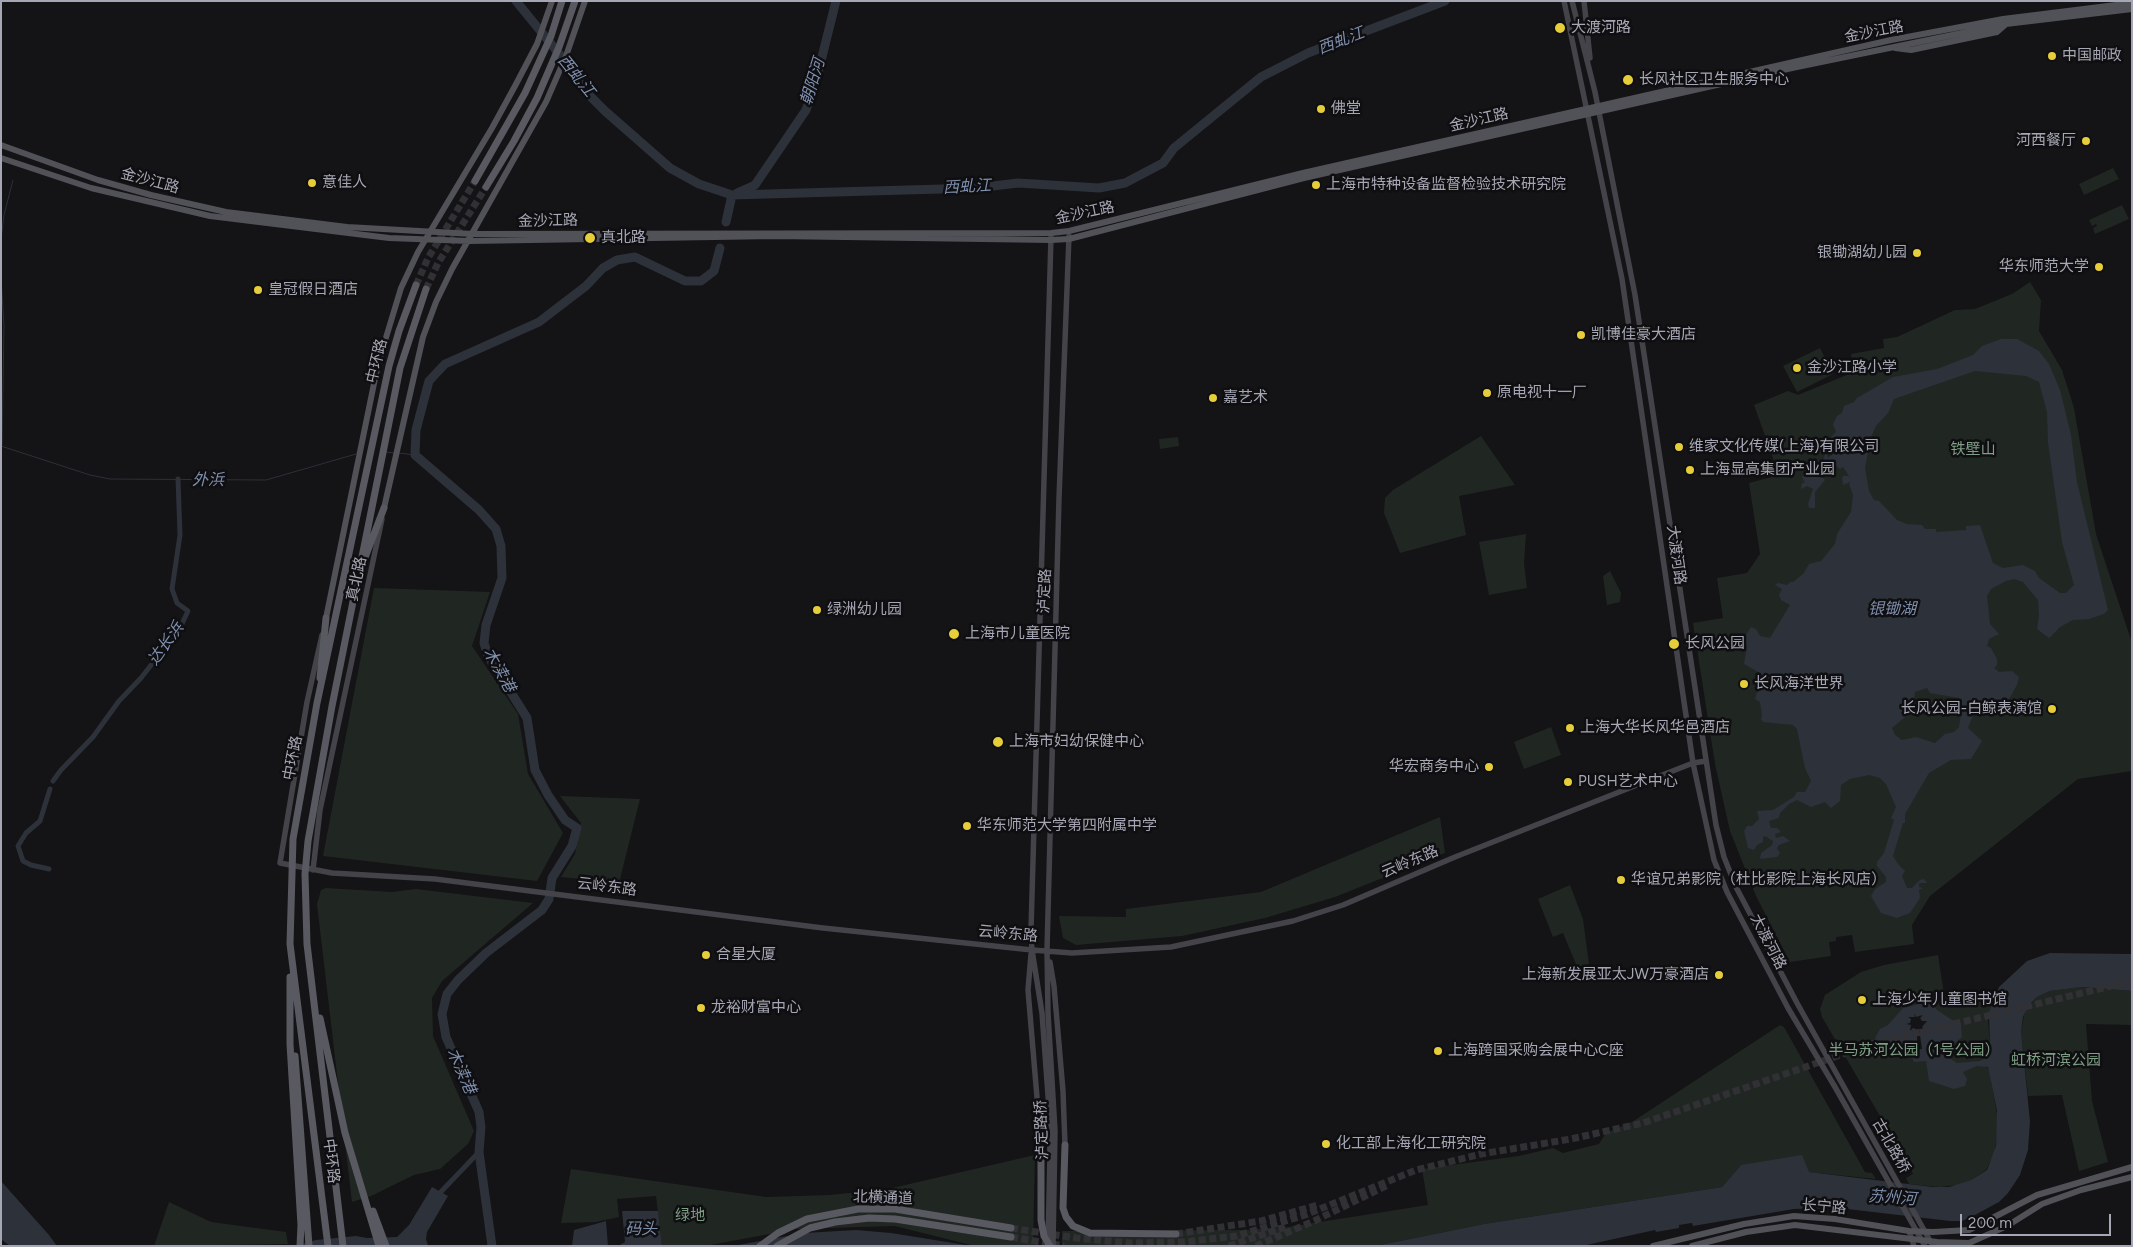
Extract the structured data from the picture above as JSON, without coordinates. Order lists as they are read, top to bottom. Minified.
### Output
{"streets":{"highway":["中环路","北横通道"],"main road":["金沙江路","大渡河路","真北路","泸定路","云岭东路","泸定路桥","古北路桥","长宁路"]},"crossings":[["金沙江路","大渡河路"],["金沙江路","真北路"],["金沙江路","泸定路"],["大渡河路","云岭东路"],["大渡河路","古北路桥"],["真北路","云岭东路"],["泸定路","云岭东路"],["泸定路","泸定路桥"],["古北路桥","长宁路"]],"water":["西虬江","朝阳河","外浜","银锄湖","达长浜","木渎港","苏州河","码头"],"parks":["铁壁山","半马苏河公园（1号公园）","虹桥河滨公园","绿地"],"places":["大渡河路","中国邮政","长风社区卫生服务中心","佛堂","河西餐厅","意佳人","上海市特种设备监督检验技术研究院","真北路","银锄湖幼儿园","华东师范大学","皇冠假日酒店","凯博佳豪大酒店","金沙江路小学","原电视十一厂","嘉艺术","维家文化传媒(上海)有限公司","上海显高集团产业园","绿洲幼儿园","上海市儿童医院","长风公园","长风海洋世界","长风公园-白鲸表演馆","上海大华长风华邑酒店","上海市妇幼保健中心","华宏商务中心","PUSH艺术中心","华东师范大学第四附属中学","华谊兄弟影院（杜比影院上海长风店）","合星大厦","上海新发展亚太JW万豪酒店","上海少年儿童图书馆","龙裕财富中心","上海跨国采购会展中心C座","化工部上海化工研究院"],"scale_bar":"200 m"}
